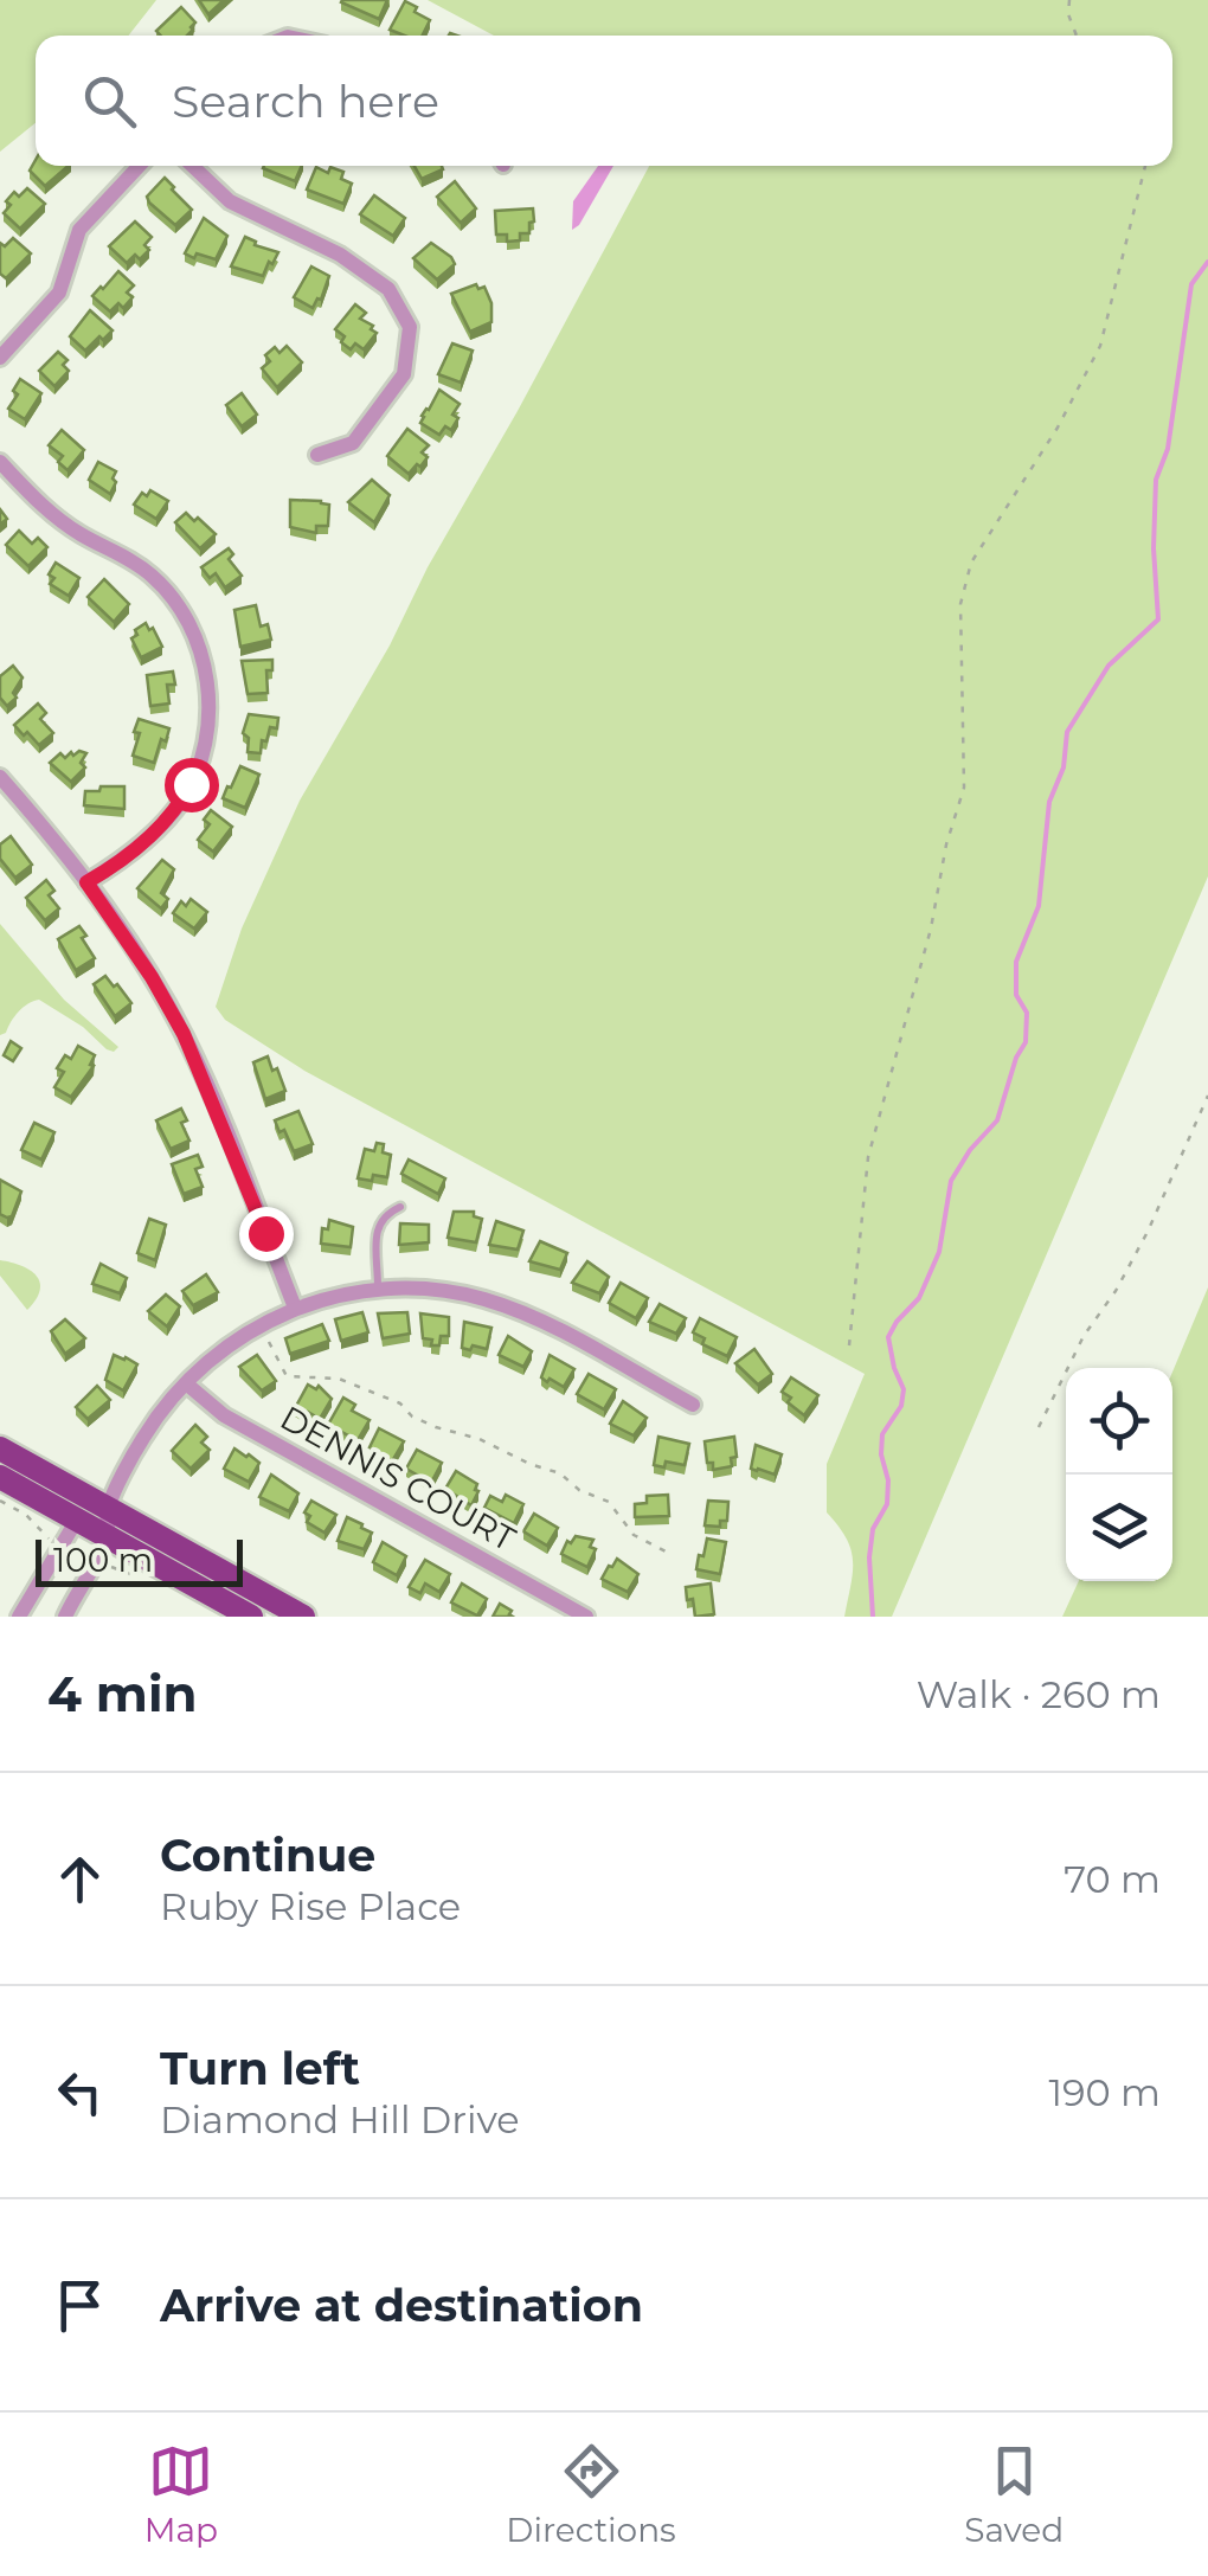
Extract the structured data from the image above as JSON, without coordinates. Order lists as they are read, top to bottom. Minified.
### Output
{"streets":{"street":["DENNIS COURT"]},"scale_bar":"100 m","page":{"search":"Search here","scale":"100 m","heading":["4 min","Walk · 260 m"],"list":[["Continue","Ruby Rise Place","70 m"],["Turn left","Diamond Hill Drive","190 m"],"Arrive at destination"],"nav":["Map","Directions","Saved"]}}
